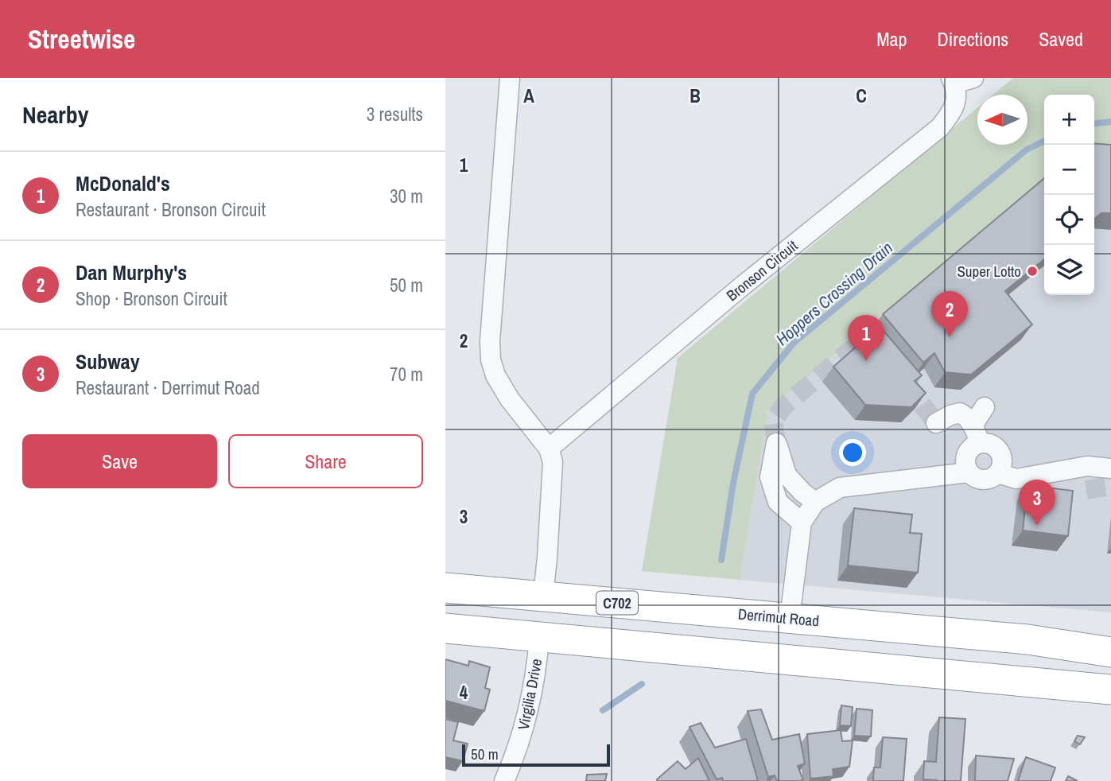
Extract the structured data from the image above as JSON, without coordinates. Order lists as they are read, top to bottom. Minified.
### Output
{"streets":{"highway":["C702","Derrimut Road"],"street":["Bronson Circuit","Virgilia Drive"]},"water":["Hoppers Crossing Drain"],"places":["Super Lotto"],"scale_bar":"50 m","north":"left","page":{"header":"Streetwise","nav":["Map","Directions","Saved"],"heading":["Nearby","3 results"],"map_buttons":["+","−"],"list":[{"mark":"1","name":"McDonald's","note":"Restaurant · Bronson Circuit","value":"30 m"},{"mark":"2","name":"Dan Murphy's","note":"Shop · Bronson Circuit","value":"50 m"},{"mark":"3","name":"Subway","note":"Restaurant · Derrimut Road","value":"70 m"}],"pins":["2","1","3"],"buttons":["Save","Share"],"scale":"50 m"},"grid":{"columns":["A","B","C"],"rows":["1","2","3","4"]}}
